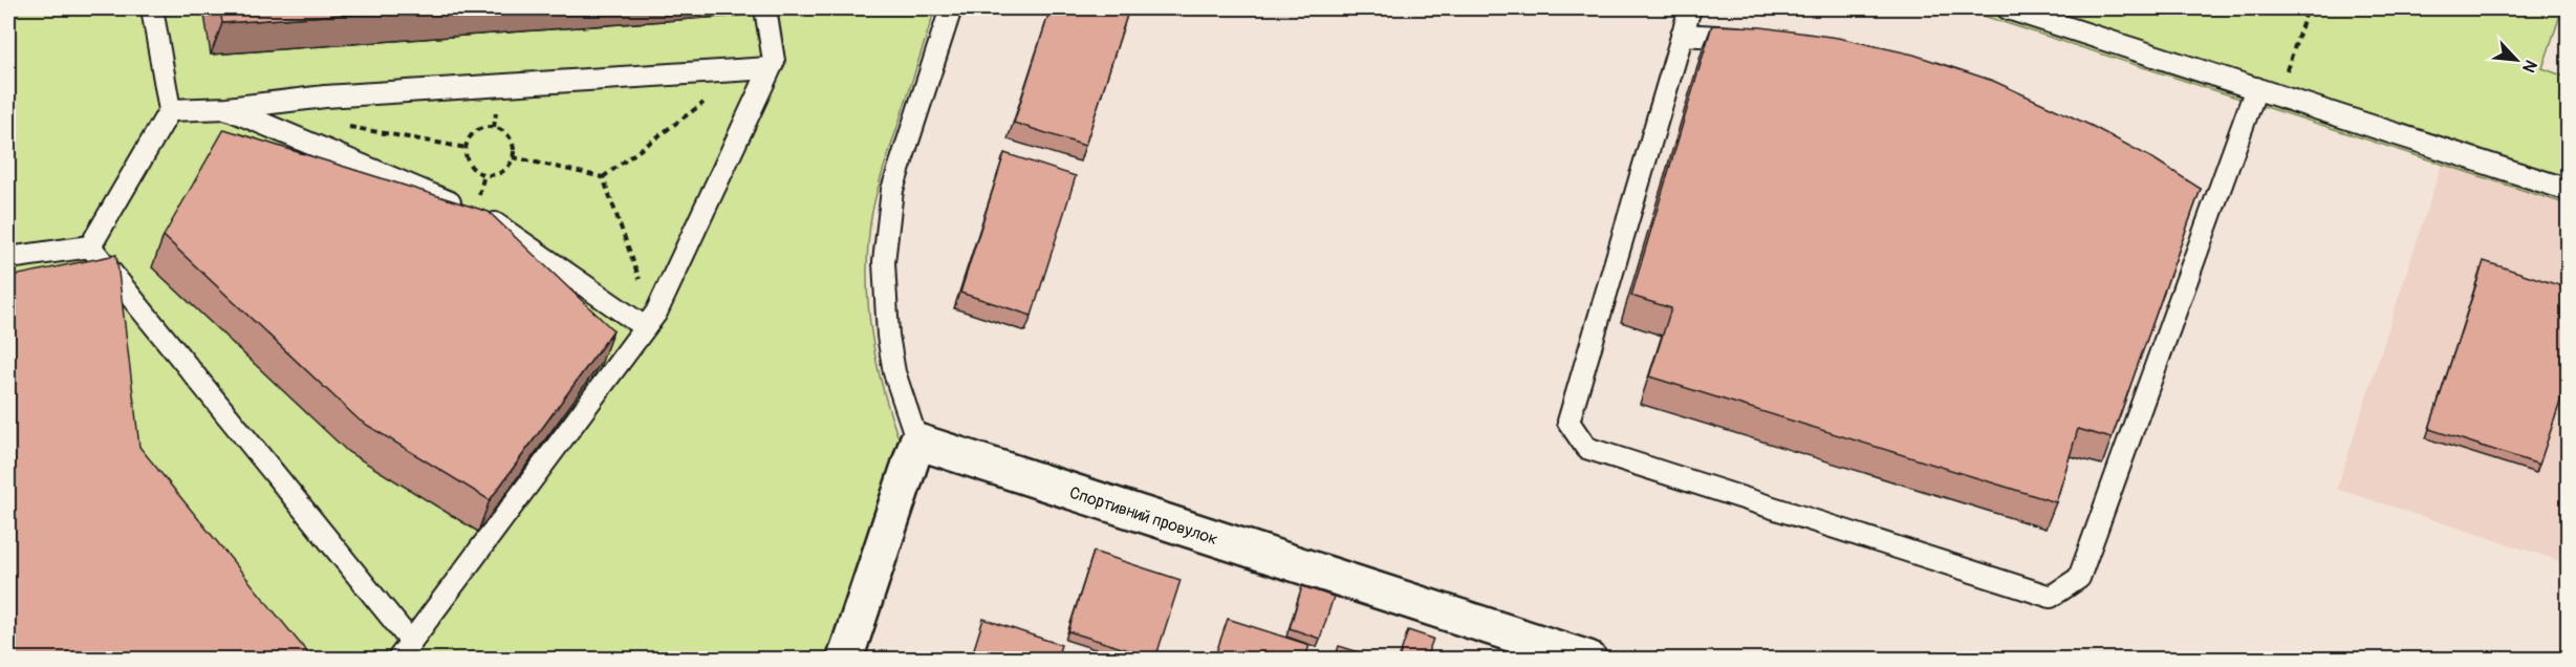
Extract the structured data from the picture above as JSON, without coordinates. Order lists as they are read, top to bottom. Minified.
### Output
{"streets":{"street":["Спортивний провулок"]},"north":"bottom right"}
